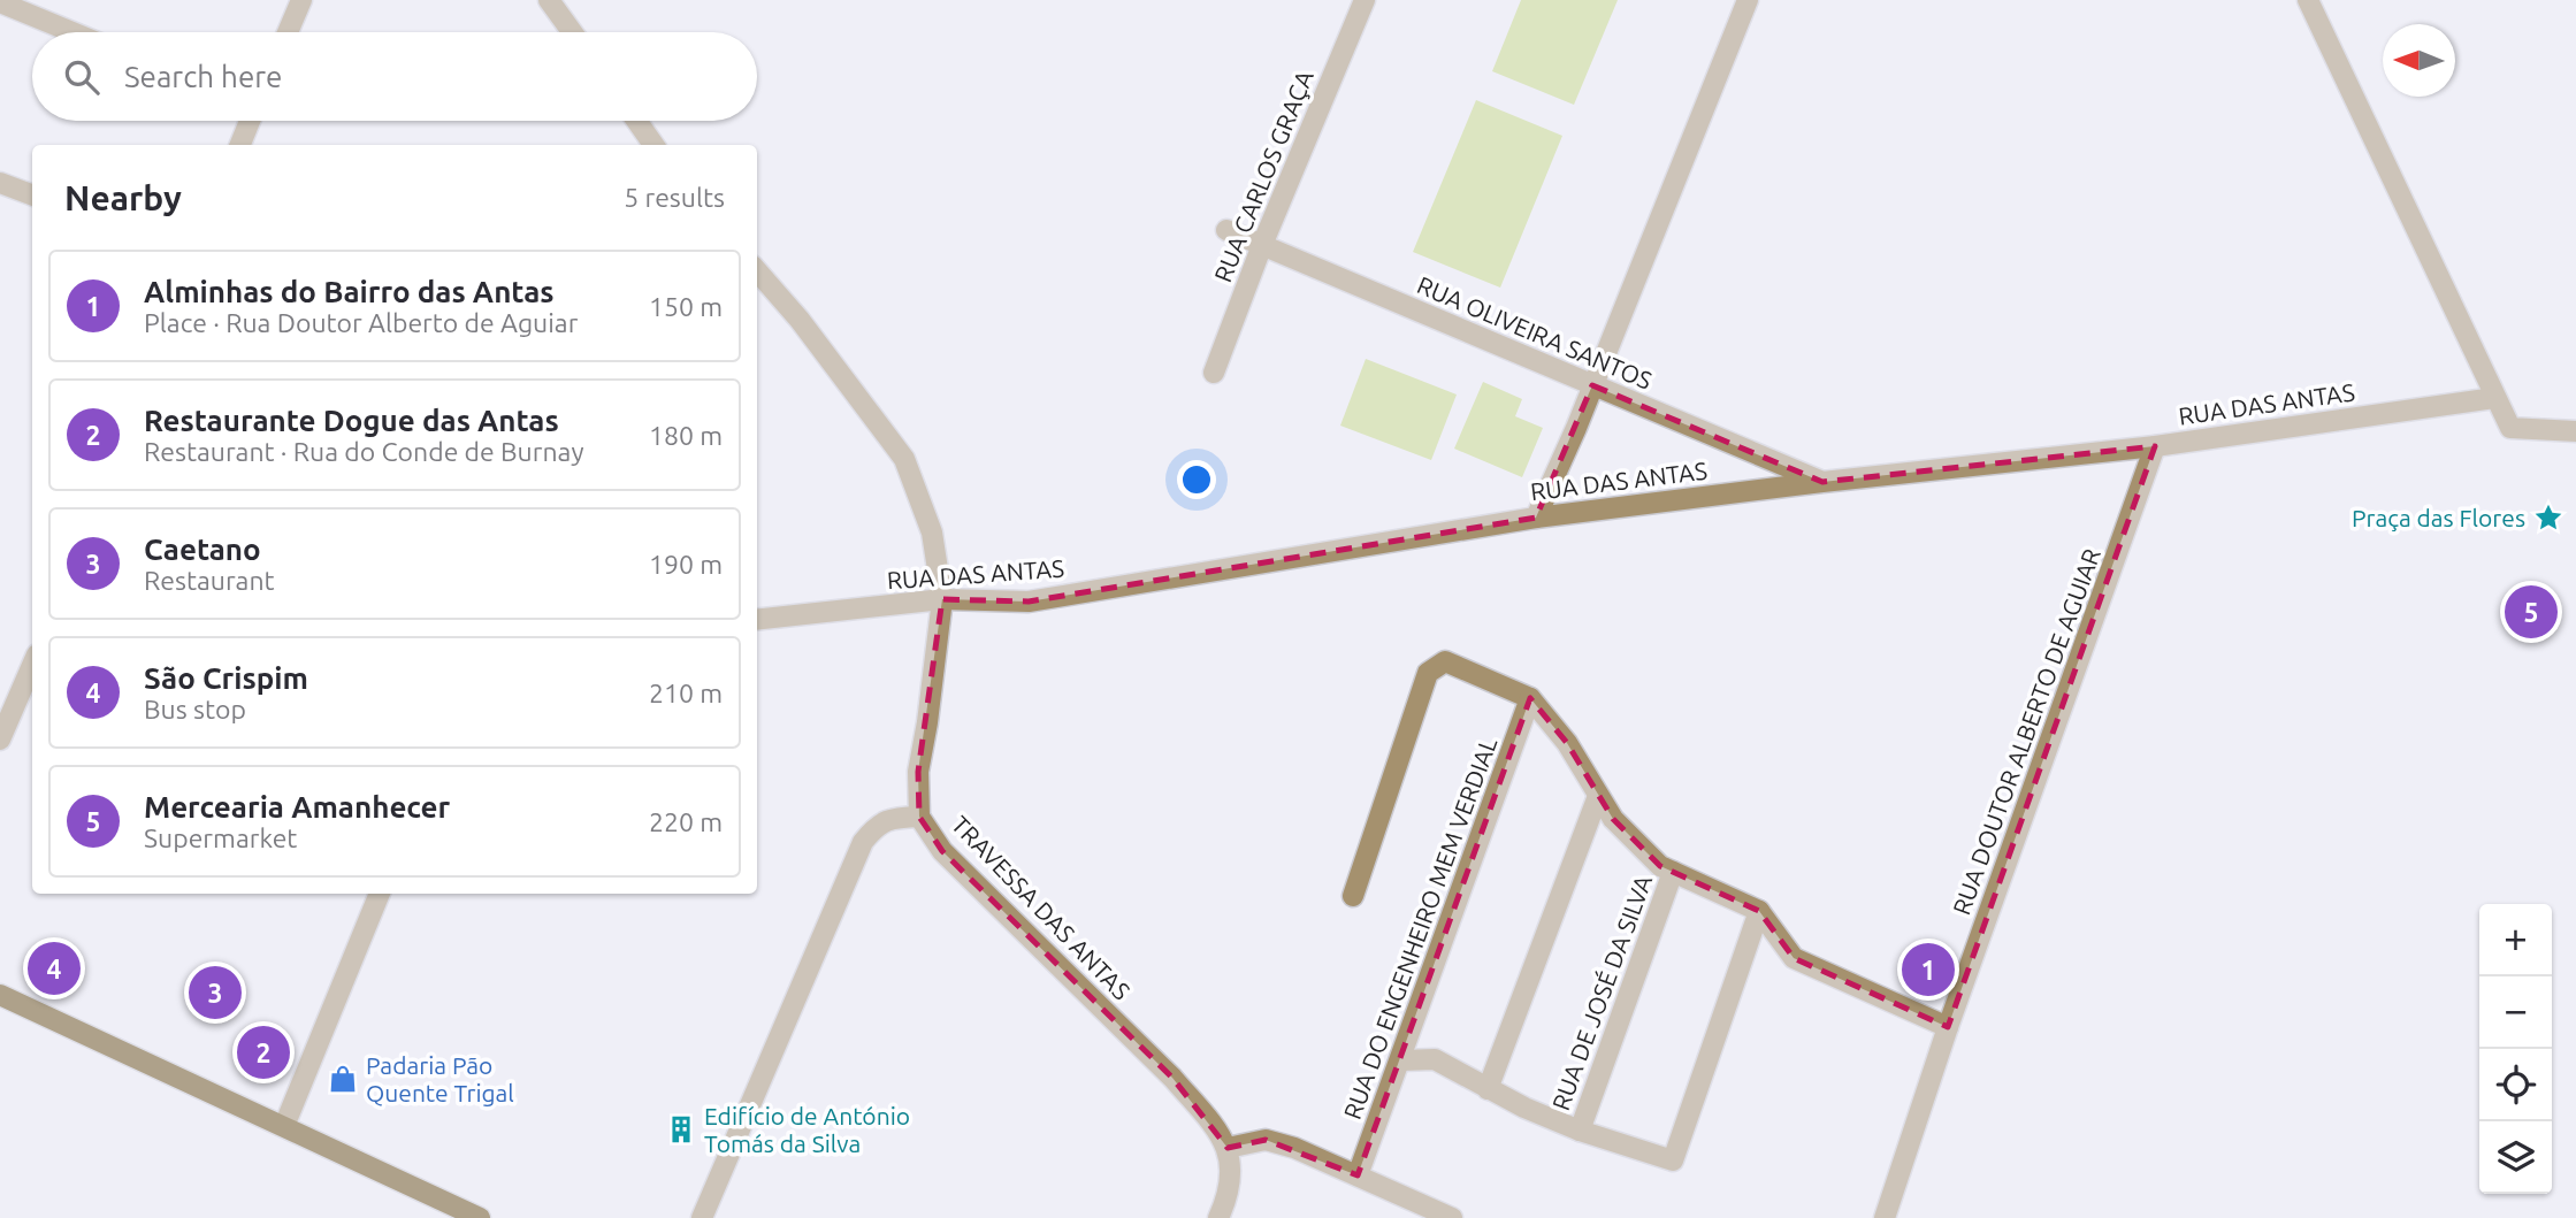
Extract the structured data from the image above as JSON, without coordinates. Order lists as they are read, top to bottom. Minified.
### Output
{"streets":{"street":["RUA CARLOS GRAÇA","RUA OLIVEIRA SANTOS","RUA DAS ANTAS","RUA DOUTOR ALBERTO DE AGUIAR","TRAVESSA DAS ANTAS","RUA DO ENGENHEIRO MEM VERDIAL","RUA DE JOSÉ DA SILVA"]},"crossings":[["RUA CARLOS GRAÇA","RUA OLIVEIRA SANTOS"],["RUA OLIVEIRA SANTOS","RUA DAS ANTAS"],["RUA DAS ANTAS","RUA DOUTOR ALBERTO DE AGUIAR"],["RUA DAS ANTAS","TRAVESSA DAS ANTAS"]],"places":{"place":["Praça das Flores"],"shop":["Padaria Pão Quente Trigal"],"building":["Edifício de António Tomás da Silva"]},"north":"left","page":{"search":"Search here","heading":["Nearby","5 results"],"list":[{"mark":"1","name":"Alminhas do Bairro das Antas","note":"Place · Rua Doutor Alberto de Aguiar","value":"150 m"},{"mark":"2","name":"Restaurante Dogue das Antas","note":"Restaurant · Rua do Conde de Burnay","value":"180 m"},{"mark":"3","name":"Caetano","note":"Restaurant","value":"190 m"},{"mark":"4","name":"São Crispim","note":"Bus stop","value":"210 m"},{"mark":"5","name":"Mercearia Amanhecer","note":"Supermarket","value":"220 m"}],"pins":["5","4","1","3","2"],"map_buttons":["+","−"]}}
